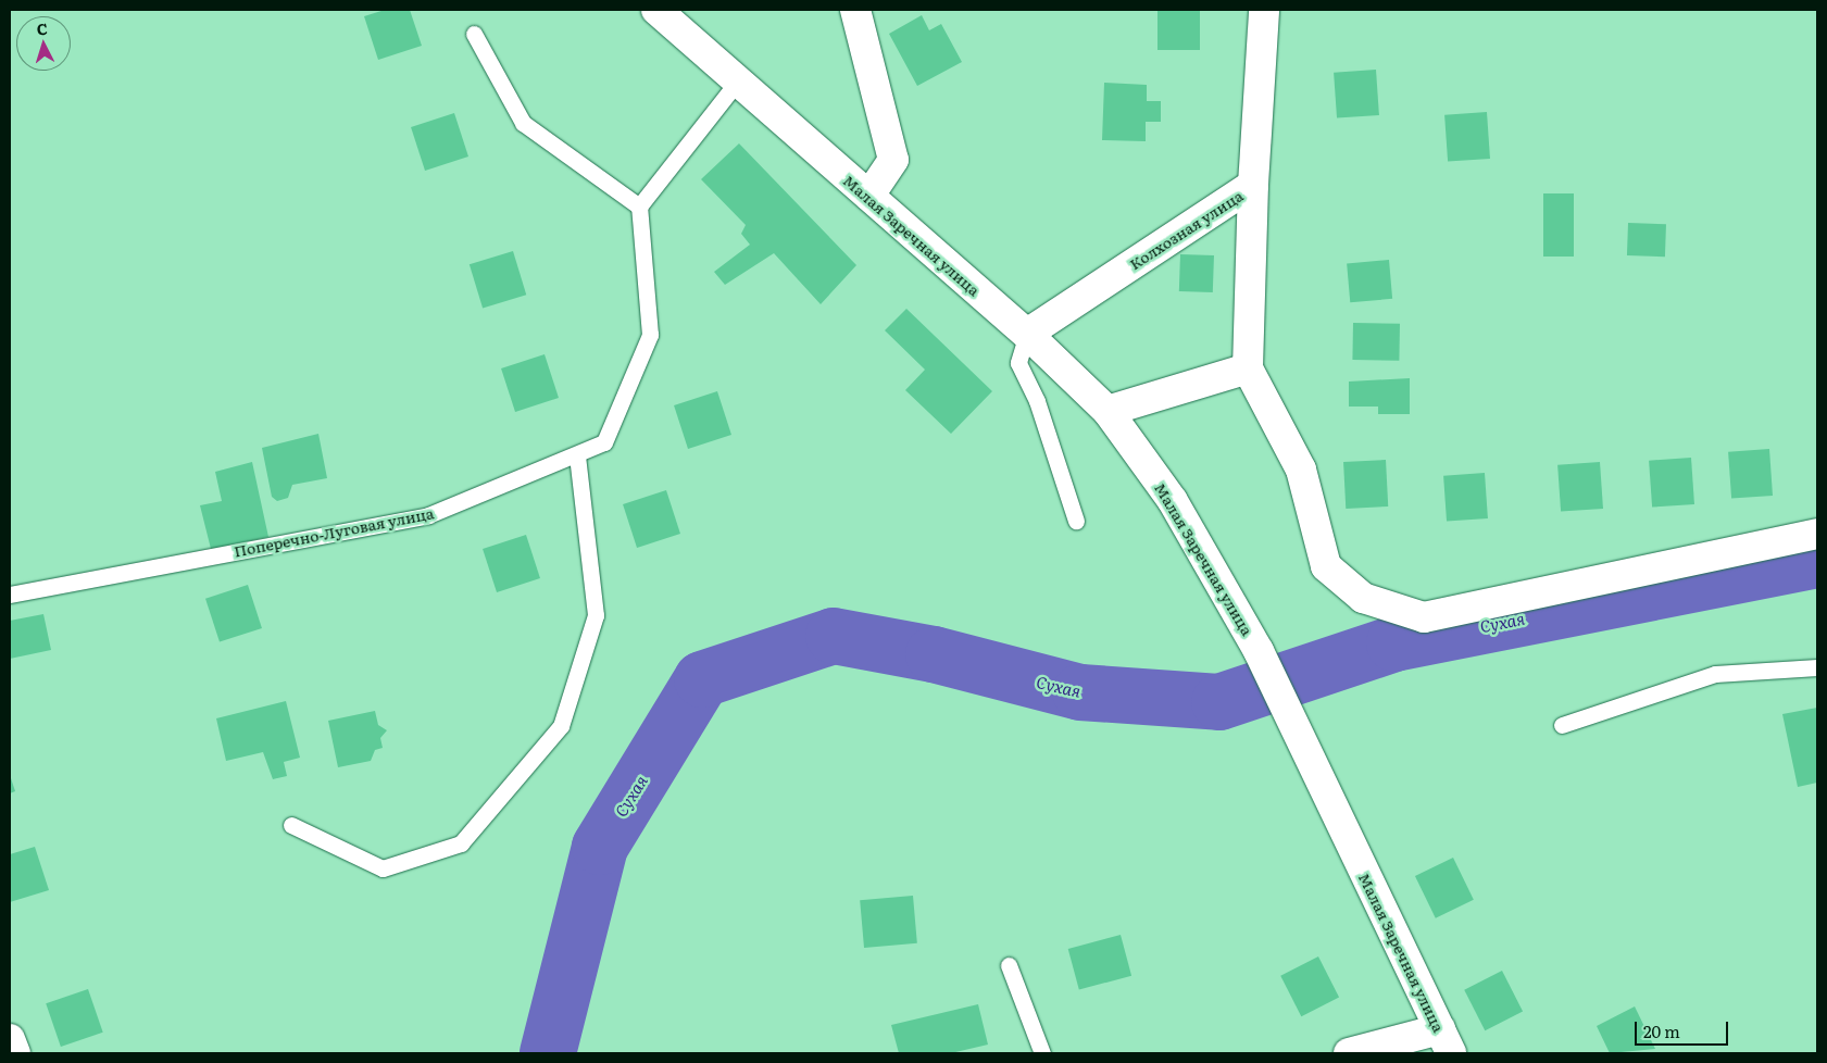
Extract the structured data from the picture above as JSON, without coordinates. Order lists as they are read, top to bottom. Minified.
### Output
{"streets":{"street":["Колхозная улица","Малая Заречная улица"],"lane":["Поперечно-Луговая улица"]},"crossings":[["Колхозная улица","Малая Заречная улица"]],"water":["Сухая"],"scale_bar":"20 m","north":"top"}
